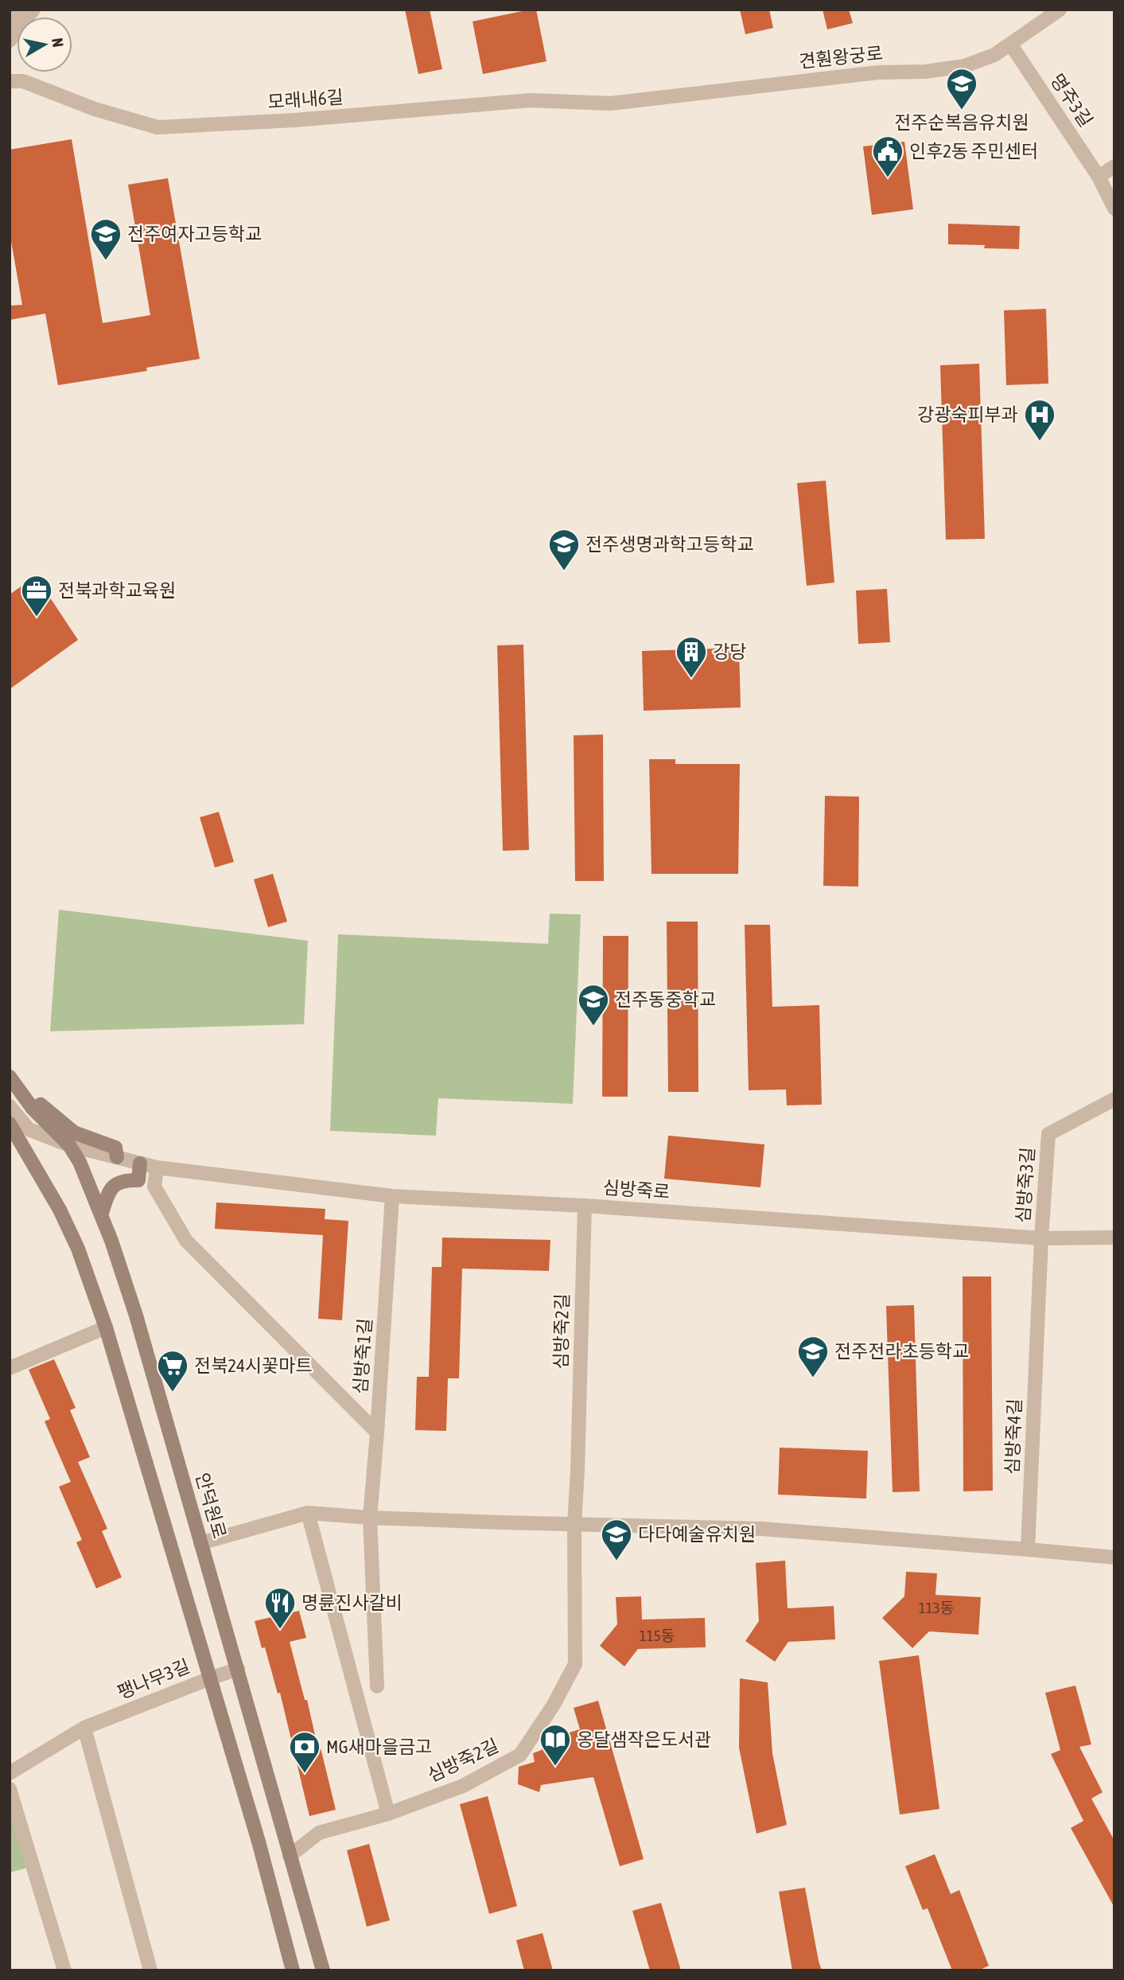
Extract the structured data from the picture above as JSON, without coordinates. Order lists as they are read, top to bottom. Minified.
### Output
{"streets":{"street":["견훤왕궁로","모래내6길","명주3길","심방죽3길","심방죽로","심방죽2길","심방죽1길","심방죽4길","안덕원로","팽나무3길"]},"crossings":[["견훤왕궁로","모래내6길"],["견훤왕궁로","명주3길"],["심방죽3길","심방죽로"],["심방죽3길","심방죽4길"],["심방죽로","심방죽2길"],["심방죽로","심방죽1길"],["심방죽로","심방죽4길"],["심방죽로","안덕원로"],["심방죽2길","안덕원로"],["안덕원로","팽나무3길"]],"places":{"school or university":["전주순복음유치원","전주여자고등학교","전주생명과학고등학교","전주동중학교","전주전라초등학교","다다예술유치원"],"public building":["인후2동 주민센터"],"hospital":["강광숙피부과"],"office":["전북과학교육원"],"building":["강당"],"supermarket":["전북24시꽃마트"],"restaurant":["명륜진사갈비"],"library":["옹달샘작은도서관"],"bank":["MG새마을금고"]},"house_numbers":["113동","115동"],"north":"right"}
